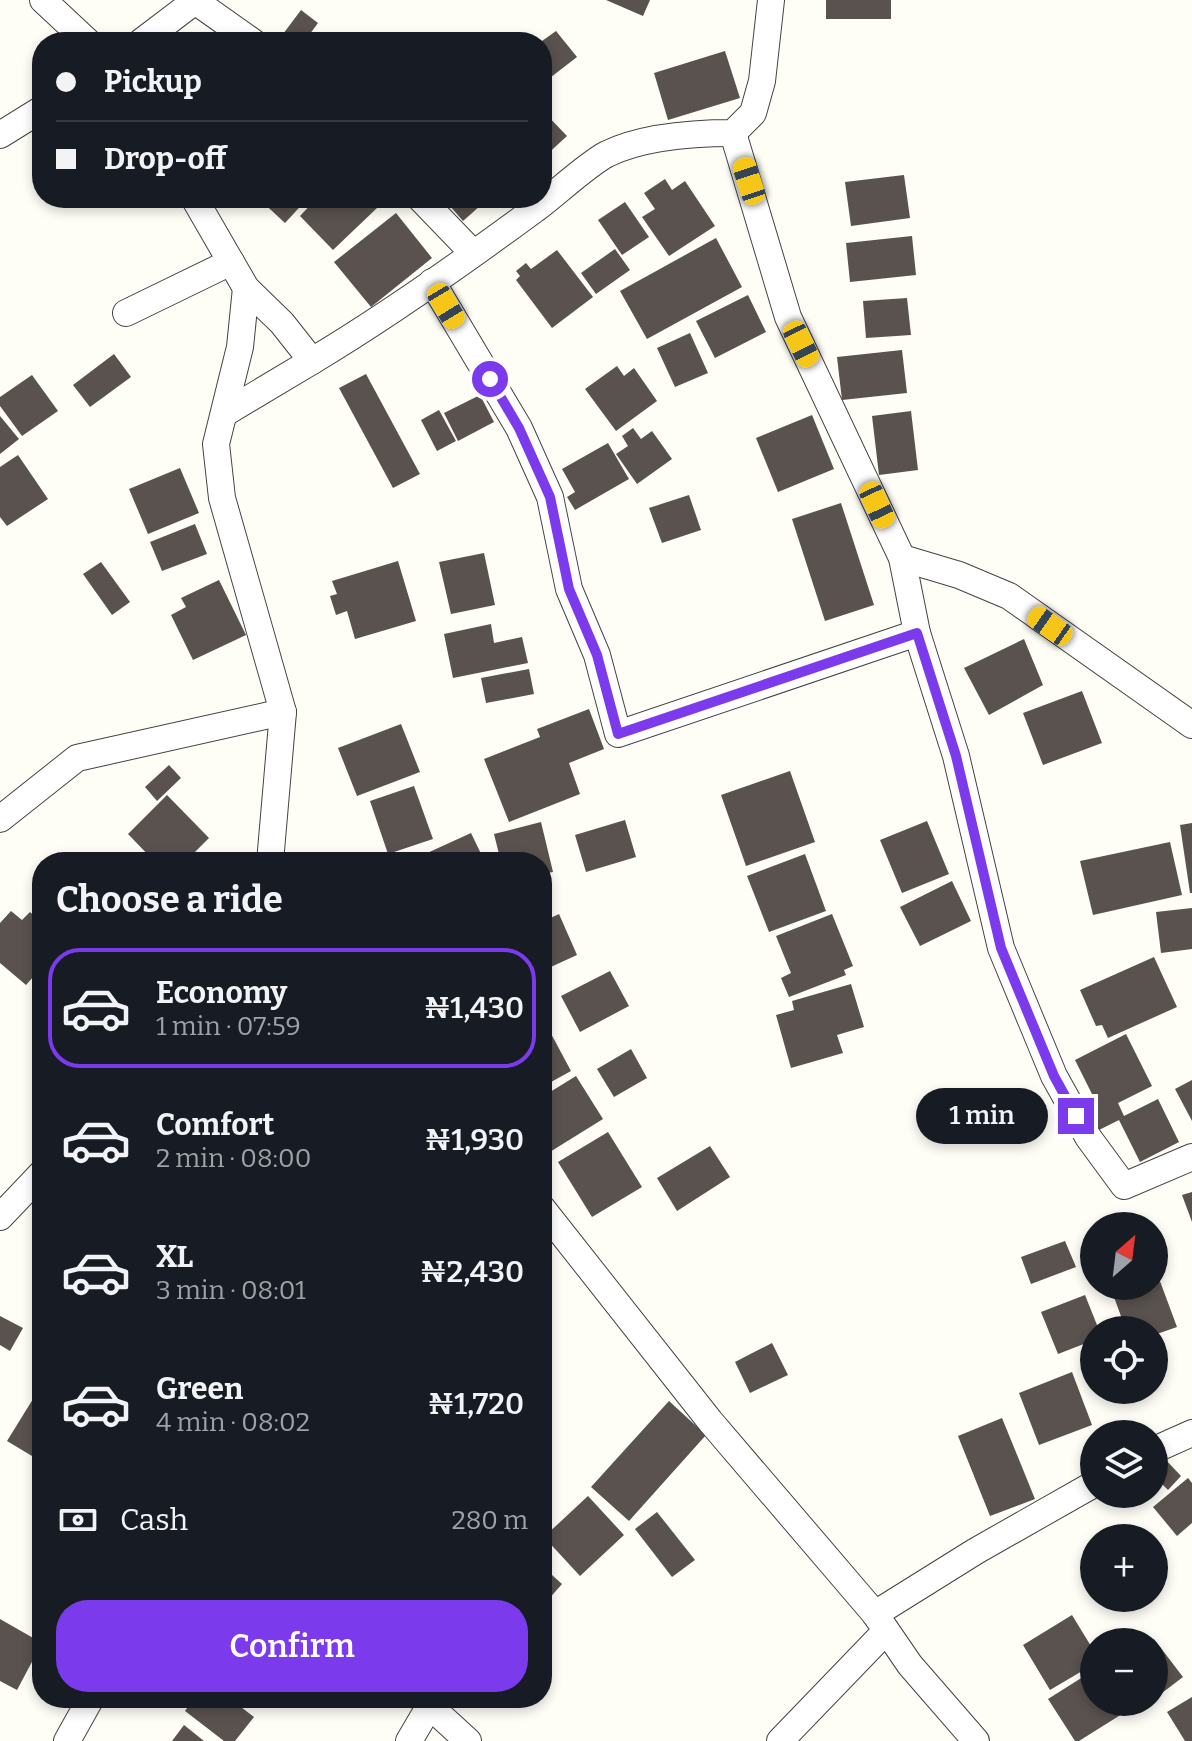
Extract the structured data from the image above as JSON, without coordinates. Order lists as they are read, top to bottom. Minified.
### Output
{"north":"top right","page":{"banner":["Pickup","Drop-off"],"heading":"Choose a ride","list":[{"name":"Economy","note":"1 min · 07:59","value":"₦1,430"},{"name":"Comfort","note":"2 min · 08:00","value":"₦1,930"},{"name":"XL","note":"3 min · 08:01","value":"₦2,430"},{"name":"Green","note":"4 min · 08:02","value":"₦1,720"}],"bubble":"1 min","map_buttons":["+","−"],"pay":["Cash","280 m"],"buttons":"Confirm"}}
